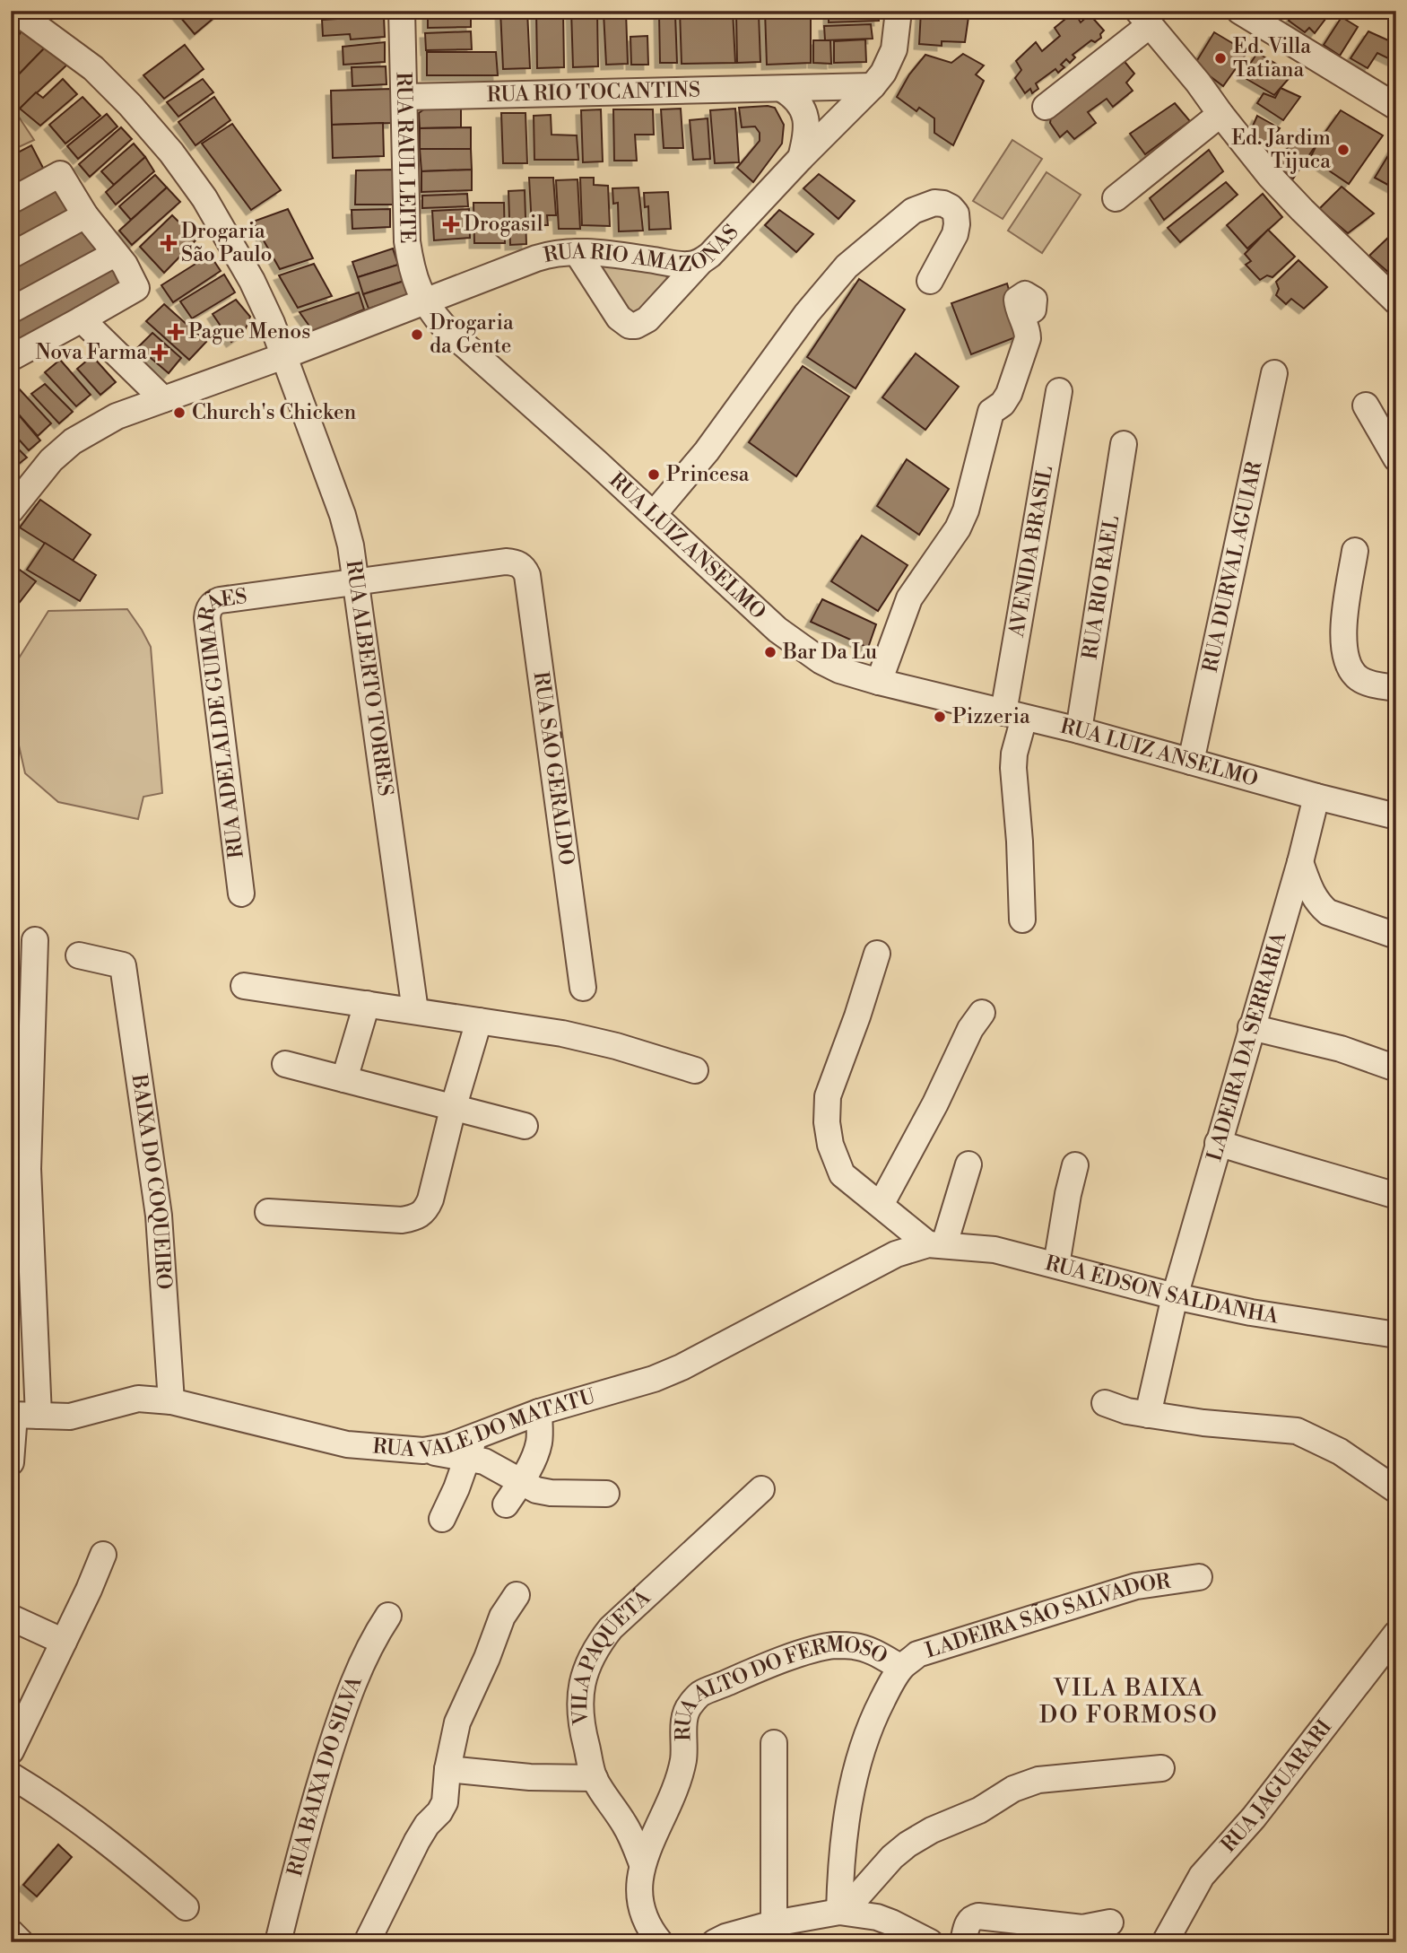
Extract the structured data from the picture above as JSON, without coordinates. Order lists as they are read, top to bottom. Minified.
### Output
{"streets":{"street":["RUA RIO TOCANTINS","RUA RAUL LEITE","RUA RIO AMAZONAS","RUA LUIZ ANSELMO","AVENIDA BRASIL","RUA DURVAL AGUIAR","RUA RIO RAEL","RUA ALBERTO TORRES","RUA ADELALDE GUIMARÃES","RUA SĀO GERALDO","LADEIRA DA SERRARIA","BAIXA DO COQUEIRO","RUA ÉDSON SALDANHA","RUA VALE DO MATATU","LADEIRA SÃO SALVADOR","VILA PAQUETÁ","RUA ALTO DO FERMOSO","RUA BAIXA DO SILVA","RUA JAGUARARI"]},"crossings":[["RUA RIO TOCANTINS","RUA RAUL LEITE"],["RUA RIO TOCANTINS","RUA RIO AMAZONAS"],["RUA RAUL LEITE","RUA RIO AMAZONAS"],["RUA RAUL LEITE","RUA LUIZ ANSELMO"],["RUA RIO AMAZONAS","RUA LUIZ ANSELMO"],["RUA RIO AMAZONAS","RUA ALBERTO TORRES"],["RUA LUIZ ANSELMO","AVENIDA BRASIL"],["RUA LUIZ ANSELMO","RUA DURVAL AGUIAR"],["RUA LUIZ ANSELMO","RUA RIO RAEL"],["RUA LUIZ ANSELMO","LADEIRA DA SERRARIA"],["RUA ALBERTO TORRES","RUA ADELALDE GUIMARÃES"],["RUA ADELALDE GUIMARÃES","RUA SĀO GERALDO"],["LADEIRA DA SERRARIA","RUA ÉDSON SALDANHA"],["BAIXA DO COQUEIRO","RUA VALE DO MATATU"],["RUA ÉDSON SALDANHA","RUA VALE DO MATATU"],["LADEIRA SÃO SALVADOR","RUA ALTO DO FERMOSO"],["VILA PAQUETÁ","RUA ALTO DO FERMOSO"]],"districts":["VILA BAIXA DO FORMOSO"],"places":{"other":["Ed. Villa Tatiana","Ed. Jardim Tijuca","Drogaria da Gente","Church's Chicken","Princesa","Bar Da Lu","Pizzeria"],"health":["Drogasil","Drogaria São Paulo","Pague Menos","Nova Farma"]}}
